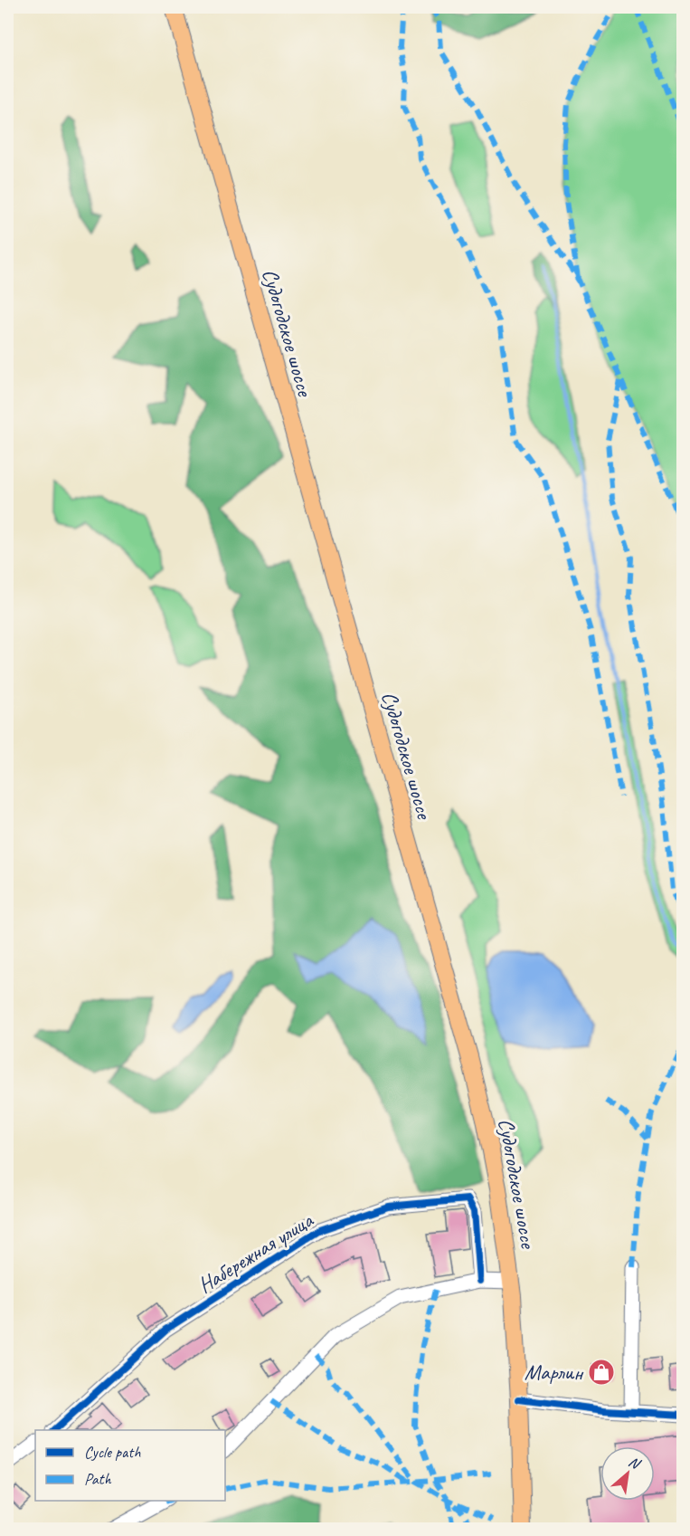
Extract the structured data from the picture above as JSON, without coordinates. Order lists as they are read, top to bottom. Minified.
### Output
{"streets":{"main road":["Судогодское шоссе"],"street":["Набережная улица"]},"places":{"shop":["Марлин"]},"legend":["Cycle path","Path"],"north":"top right"}
